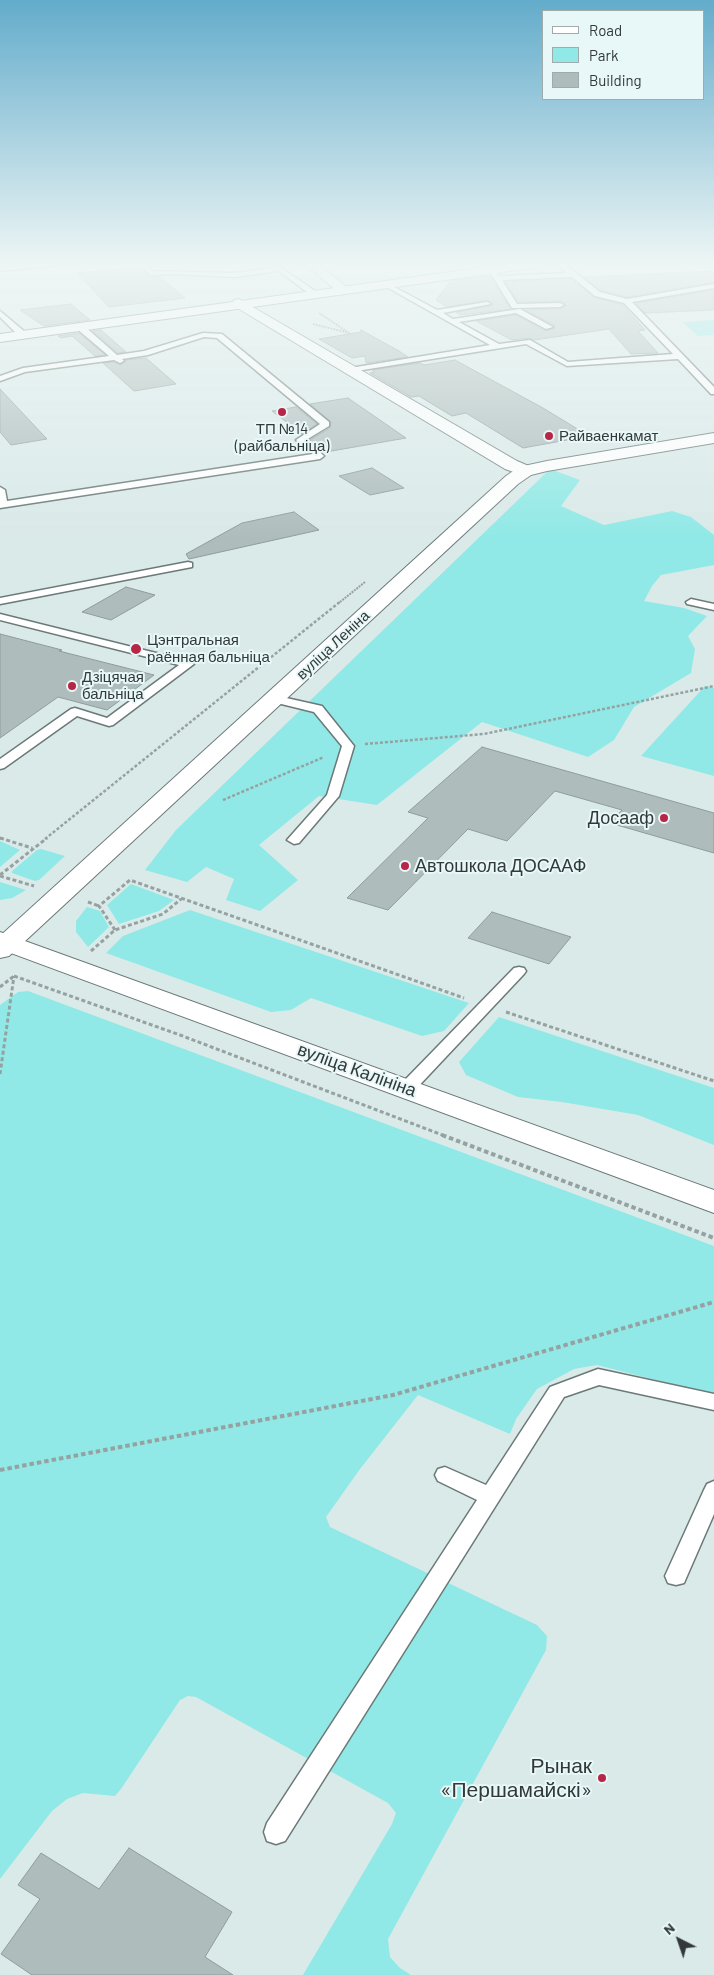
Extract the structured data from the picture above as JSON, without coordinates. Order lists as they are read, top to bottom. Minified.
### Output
{"streets":{"street":["вуліца Леніна","вуліца Калініна"]},"crossings":[["вуліца Леніна","вуліца Калініна"]],"places":["ТП №14 (райбальніца)","Райваенкамат","Цэнтральная раённая бальніца","Дзіцячая бальніца","Досааф","Автошкола ДОСААФ","Рынак «Першамайскі»"],"legend":["Road","Park","Building"],"north":"top left"}
